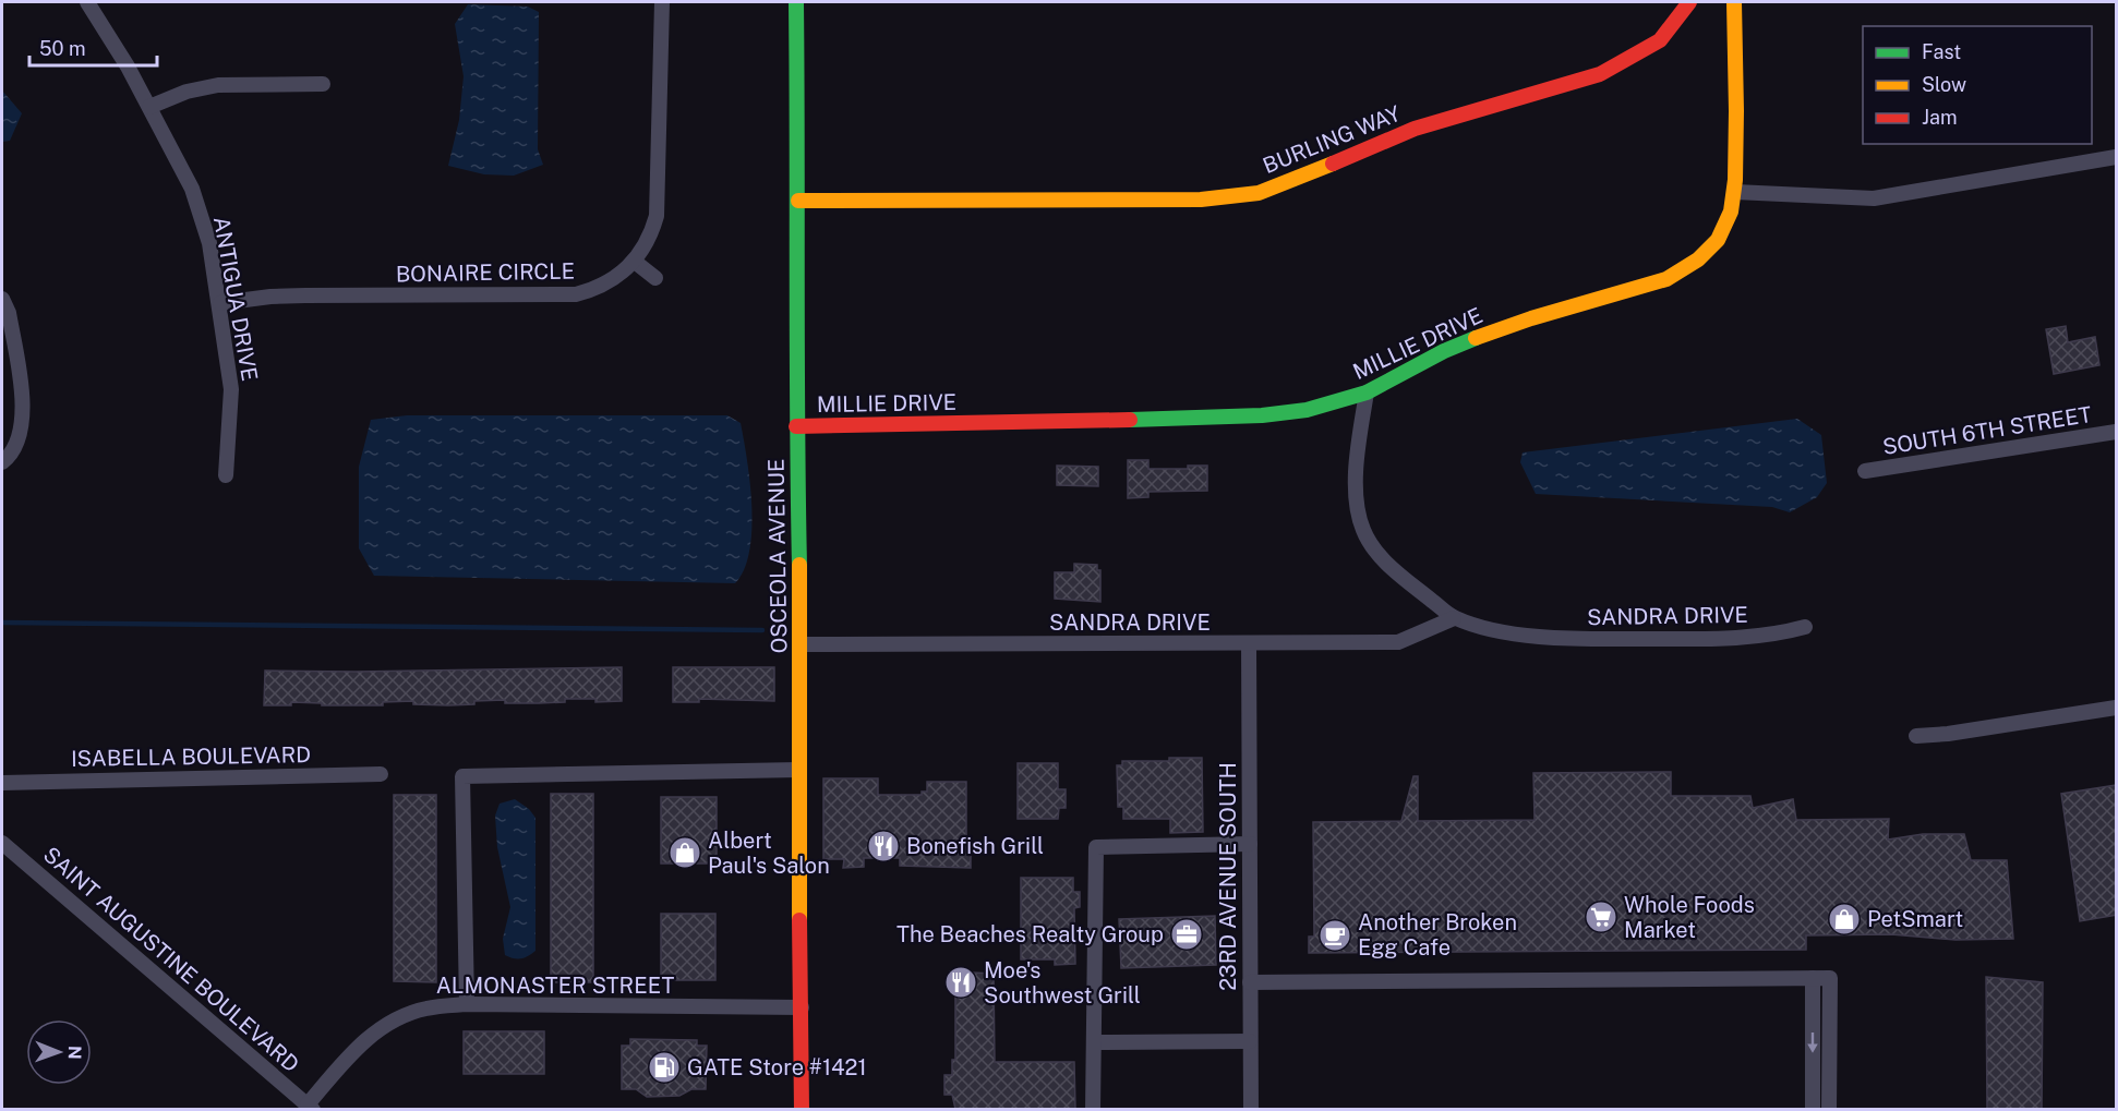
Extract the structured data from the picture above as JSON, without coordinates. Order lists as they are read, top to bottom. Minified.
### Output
{"streets":{"street":["BURLING WAY","BONAIRE CIRCLE","ANTIGUA DRIVE","MILLIE DRIVE","SOUTH 6TH STREET","OSCEOLA AVENUE","SANDRA DRIVE","ISABELLA BOULEVARD","23RD AVENUE SOUTH","SAINT AUGUSTINE BOULEVARD","ALMONASTER STREET"]},"crossings":[["BURLING WAY","OSCEOLA AVENUE"],["BONAIRE CIRCLE","ANTIGUA DRIVE"],["MILLIE DRIVE","OSCEOLA AVENUE"],["MILLIE DRIVE","SANDRA DRIVE"],["OSCEOLA AVENUE","SANDRA DRIVE"],["OSCEOLA AVENUE","ALMONASTER STREET"],["SANDRA DRIVE","23RD AVENUE SOUTH"],["SAINT AUGUSTINE BOULEVARD","ALMONASTER STREET"]],"places":{"restaurant":["Bonefish Grill","Moe's Southwest Grill"],"shop":["Albert Paul's Salon","PetSmart"],"supermarket":["Whole Foods Market"],"office":["The Beaches Realty Group"],"cafe":["Another Broken Egg Cafe"],"fuel station":["GATE Store #1421"]},"legend":["Fast","Slow","Jam"],"scale_bar":"50 m","north":"right"}
